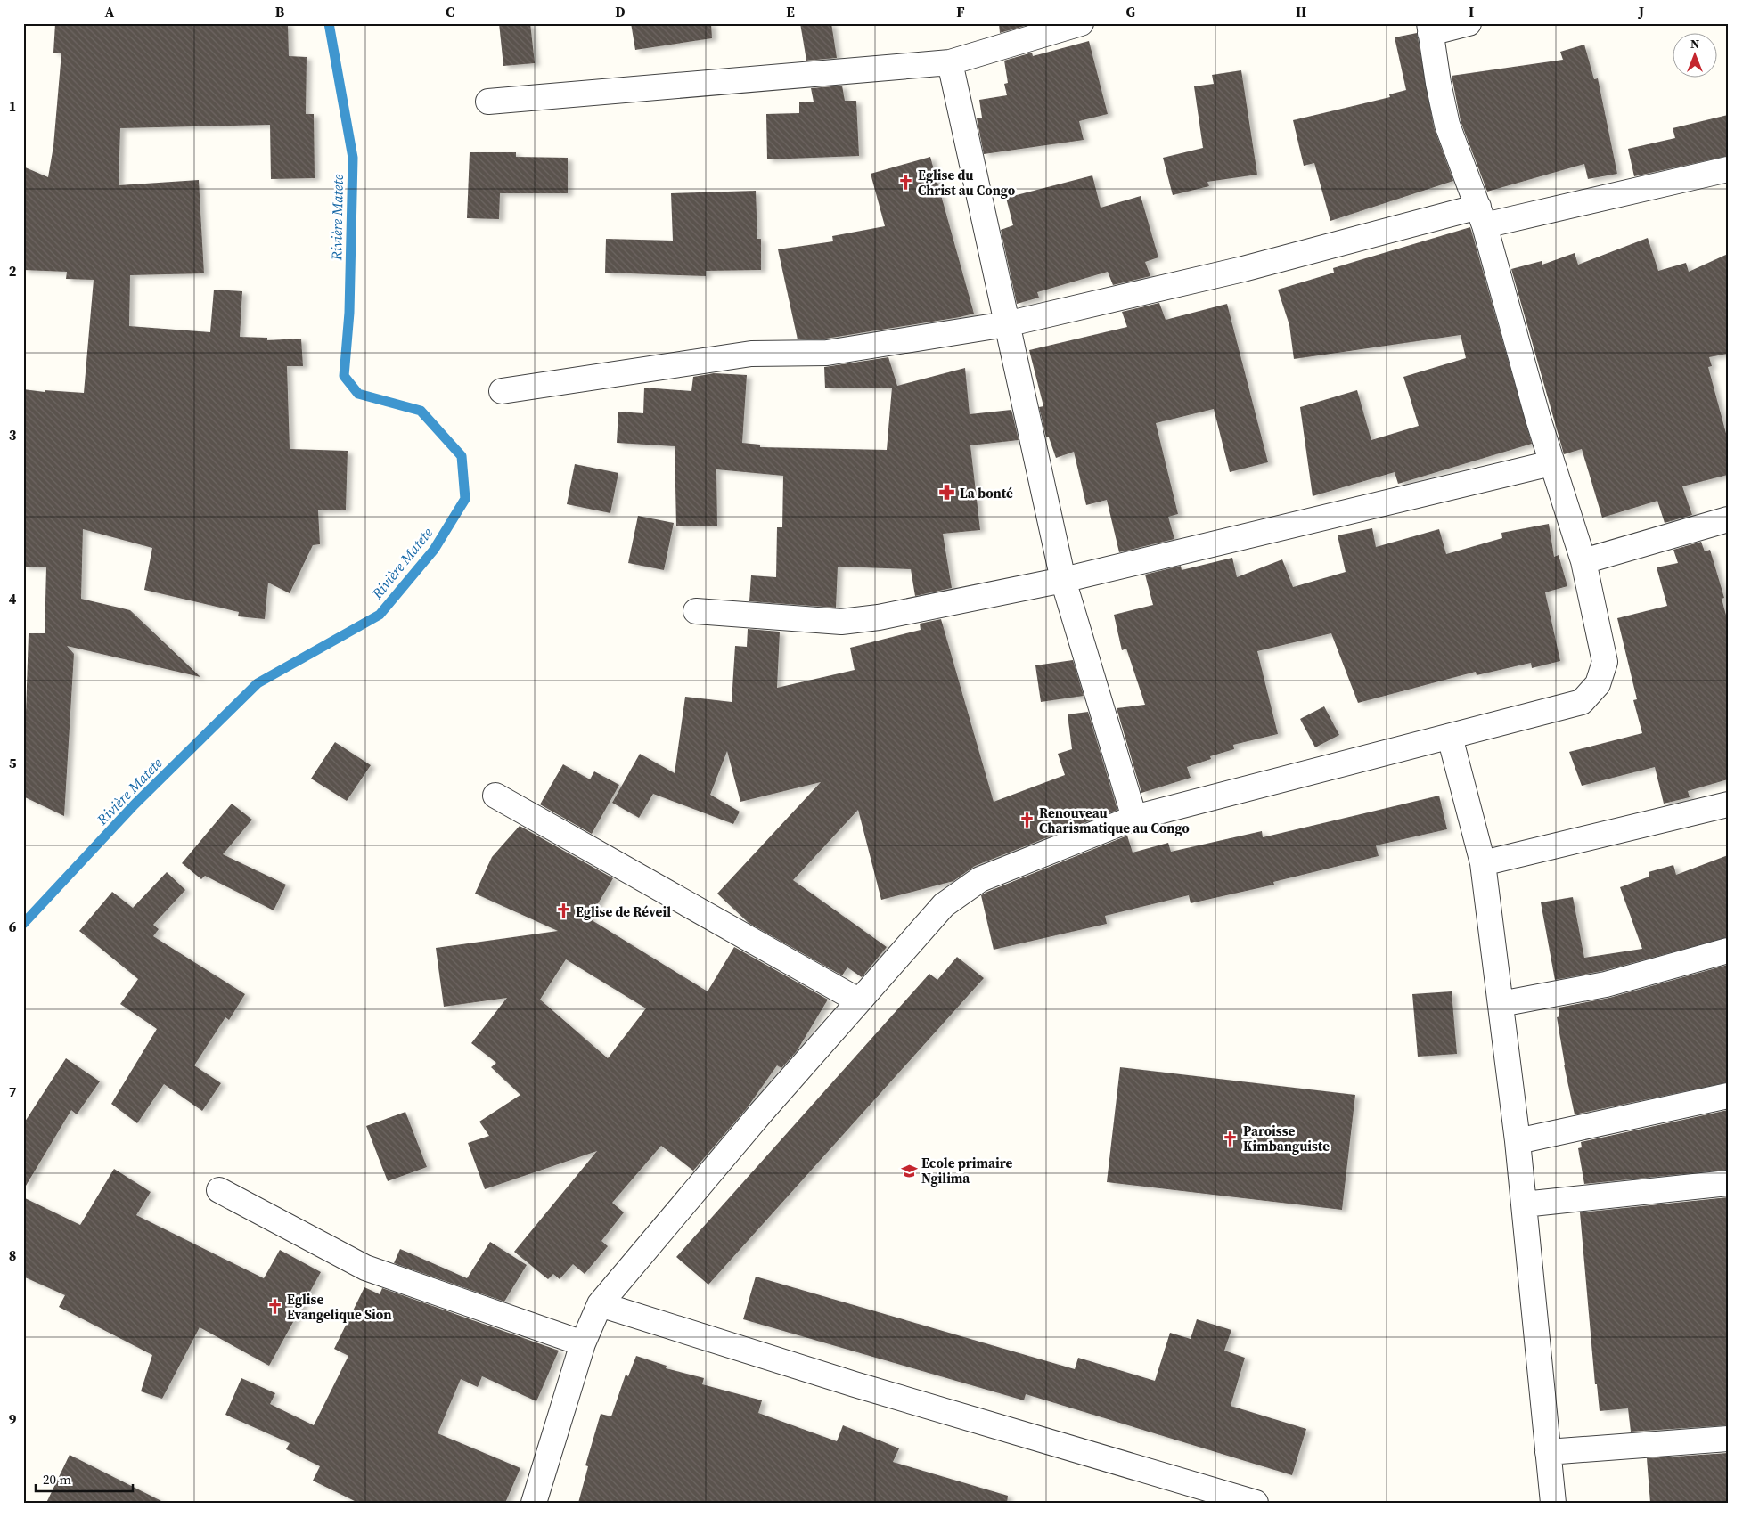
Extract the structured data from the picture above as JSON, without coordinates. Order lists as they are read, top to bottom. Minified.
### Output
{"water":["Rivière Matete"],"places":{"church":["Eglise du Christ au Congo","Renouveau Charismatique au Congo","Eglise de Réveil","Paroisse Kimbanguiste","Eglise Evangelique Sion"],"pharmacy":["La bonté"],"school or university":["Ecole primaire Ngilima"]},"scale_bar":"20 m","north":"top","grid":{"columns":["A","B","C","D","E","F","G","H","I","J"],"rows":["1","2","3","4","5","6","7","8","9"]}}
